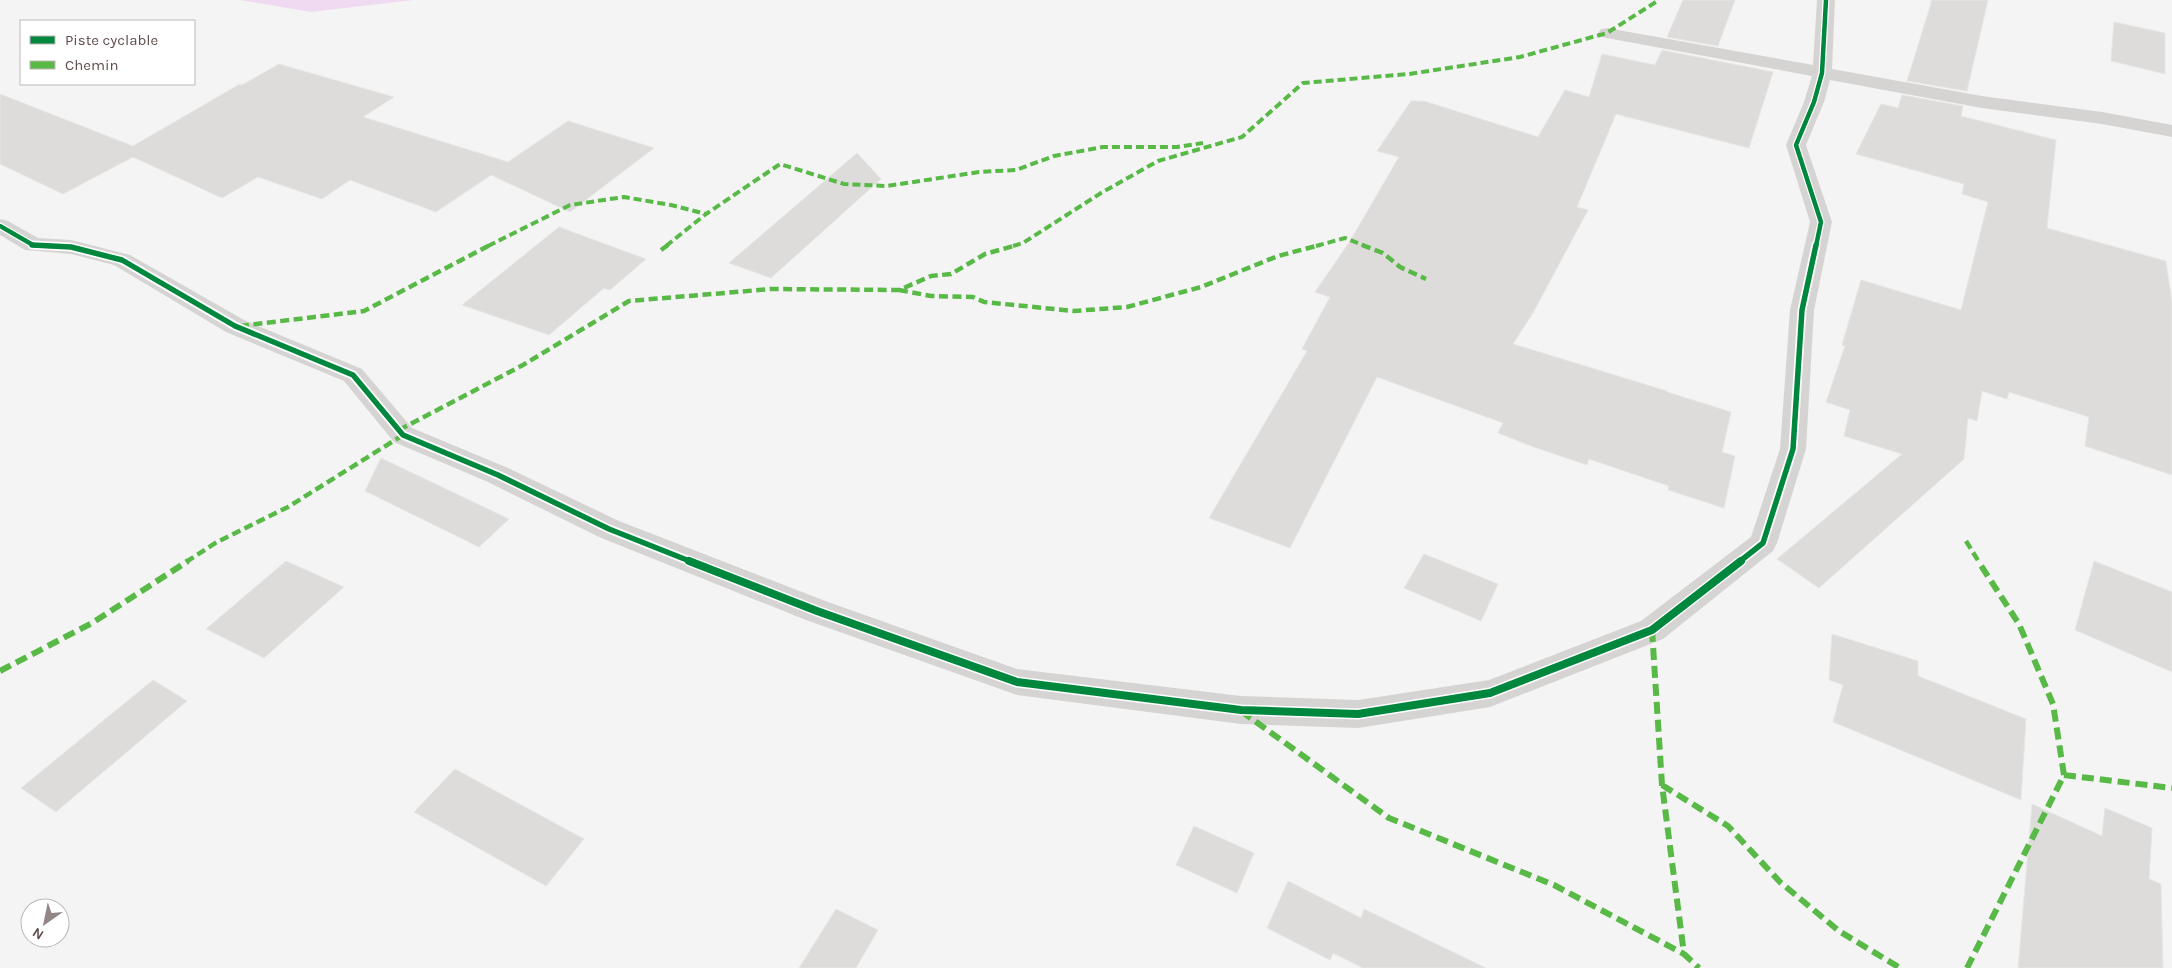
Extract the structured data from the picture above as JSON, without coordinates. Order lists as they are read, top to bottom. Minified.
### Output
{"legend":["Piste cyclable","Chemin"],"north":"bottom left"}
